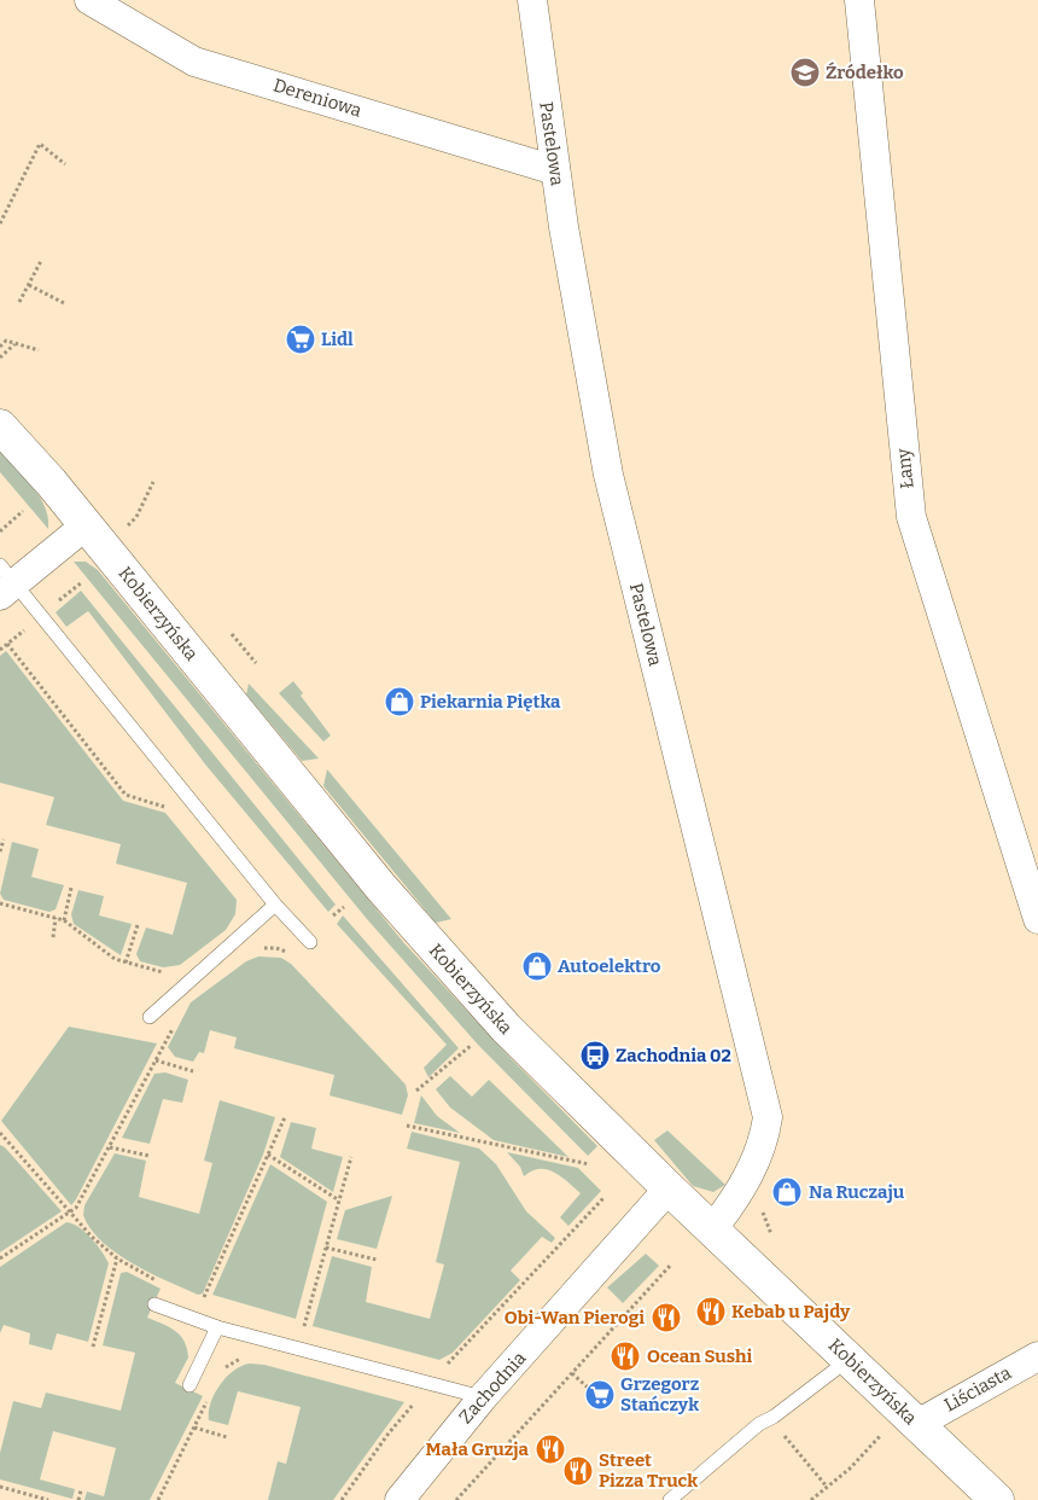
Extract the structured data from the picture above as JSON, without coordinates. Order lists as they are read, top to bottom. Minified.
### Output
{"streets":{"street":["Dereniowa","Pastelowa","Łany","Kobierzyńska","Zachodnia","Liściasta"]},"crossings":[["Dereniowa","Pastelowa"],["Pastelowa","Kobierzyńska"],["Kobierzyńska","Zachodnia"],["Kobierzyńska","Liściasta"]],"places":{"school or university":["Źródełko"],"supermarket":["Lidl","Grzegorz Stańczyk"],"shop":["Piekarnia Piętka","Autoelektro","Na Ruczaju"],"bus stop":["Zachodnia 02"],"restaurant":["Kebab u Pajdy","Obi-Wan Pierogi","Ocean Sushi","Mała Gruzja","Street Pizza Truck"]}}
